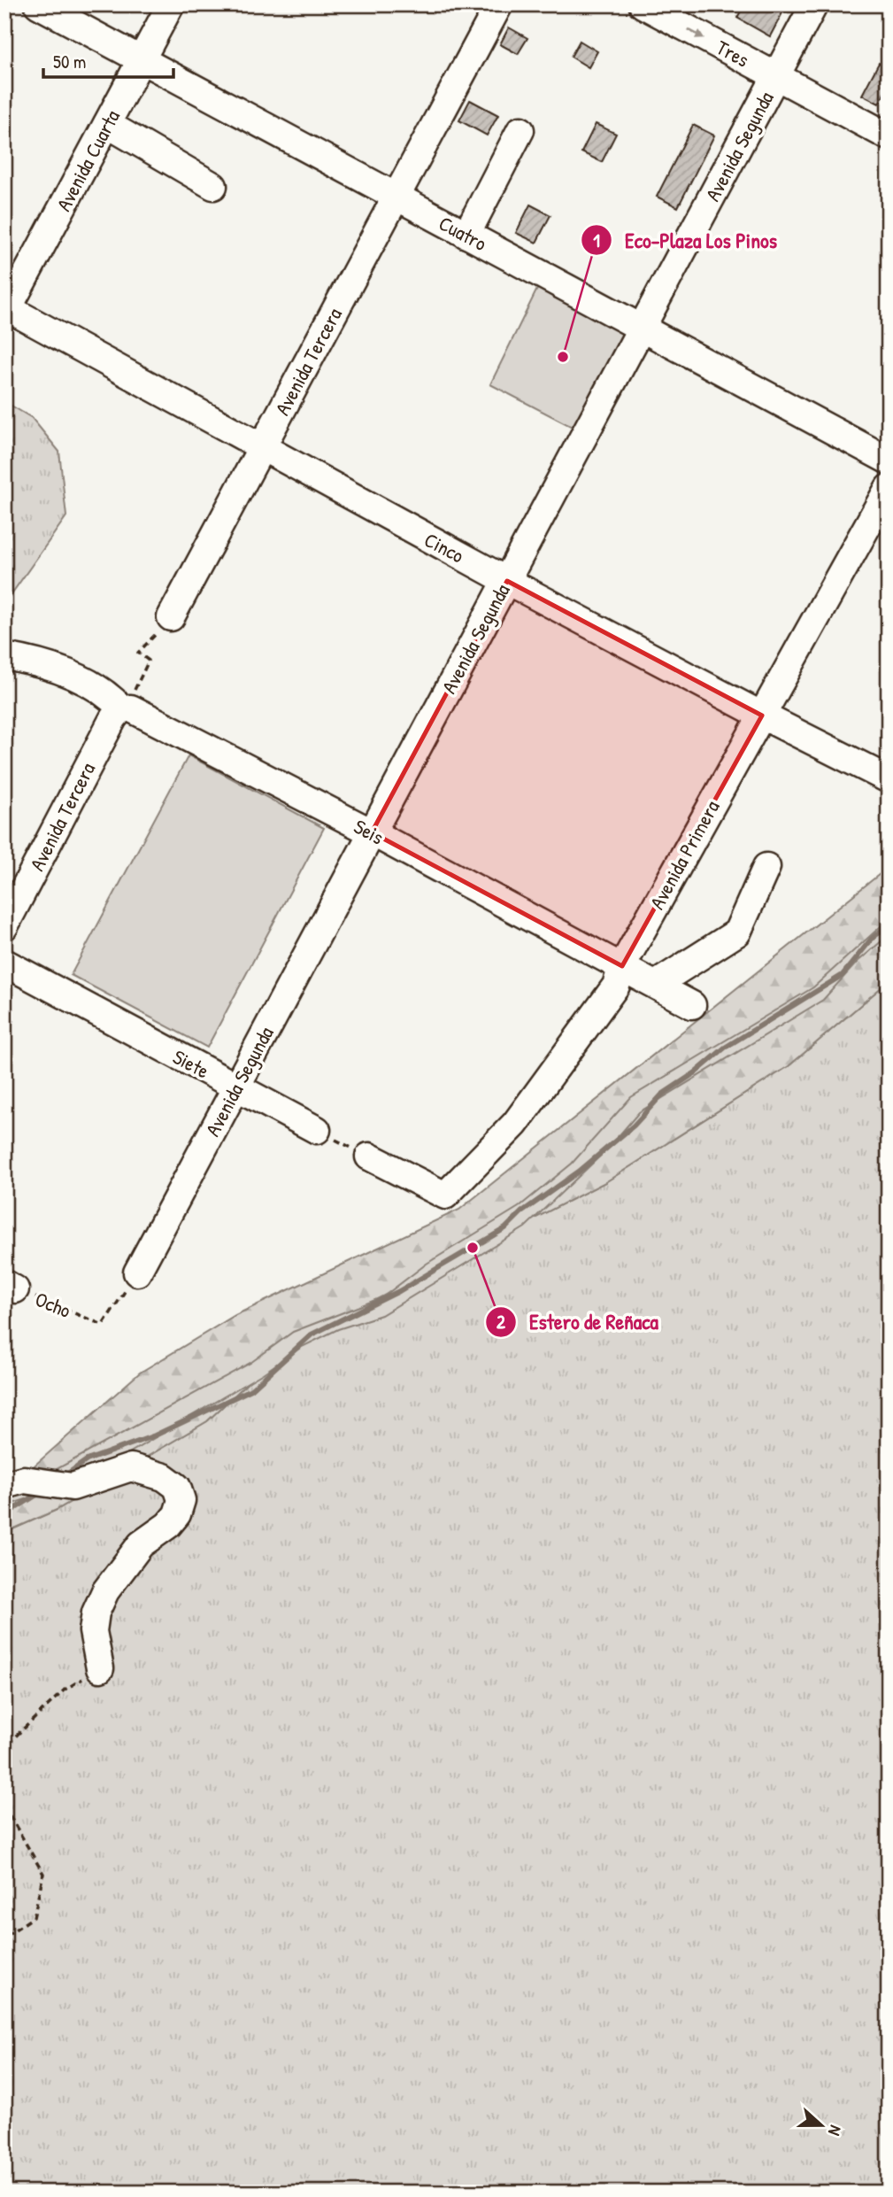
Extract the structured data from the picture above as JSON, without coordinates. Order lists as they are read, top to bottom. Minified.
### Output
{"streets":{"street":["Tres","Avenida Segunda","Avenida Cuarta","Cuatro","Avenida Tercera","Cinco","Seis","Avenida Primera","Siete"],"path":["Ocho"]},"crossings":[["Tres","Avenida Segunda"],["Avenida Segunda","Cuatro"],["Avenida Segunda","Cinco"],["Avenida Segunda","Seis"],["Avenida Segunda","Siete"],["Avenida Segunda","Ocho"],["Avenida Cuarta","Cuatro"],["Avenida Cuarta","Cinco"],["Cuatro","Avenida Tercera"],["Avenida Tercera","Cinco"],["Avenida Tercera","Seis"],["Cinco","Avenida Primera"],["Seis","Avenida Primera"]],"one_way":["Tres"],"places":["Eco-Plaza Los Pinos","Estero de Reñaca"],"scale_bar":"50 m","north":"right"}
